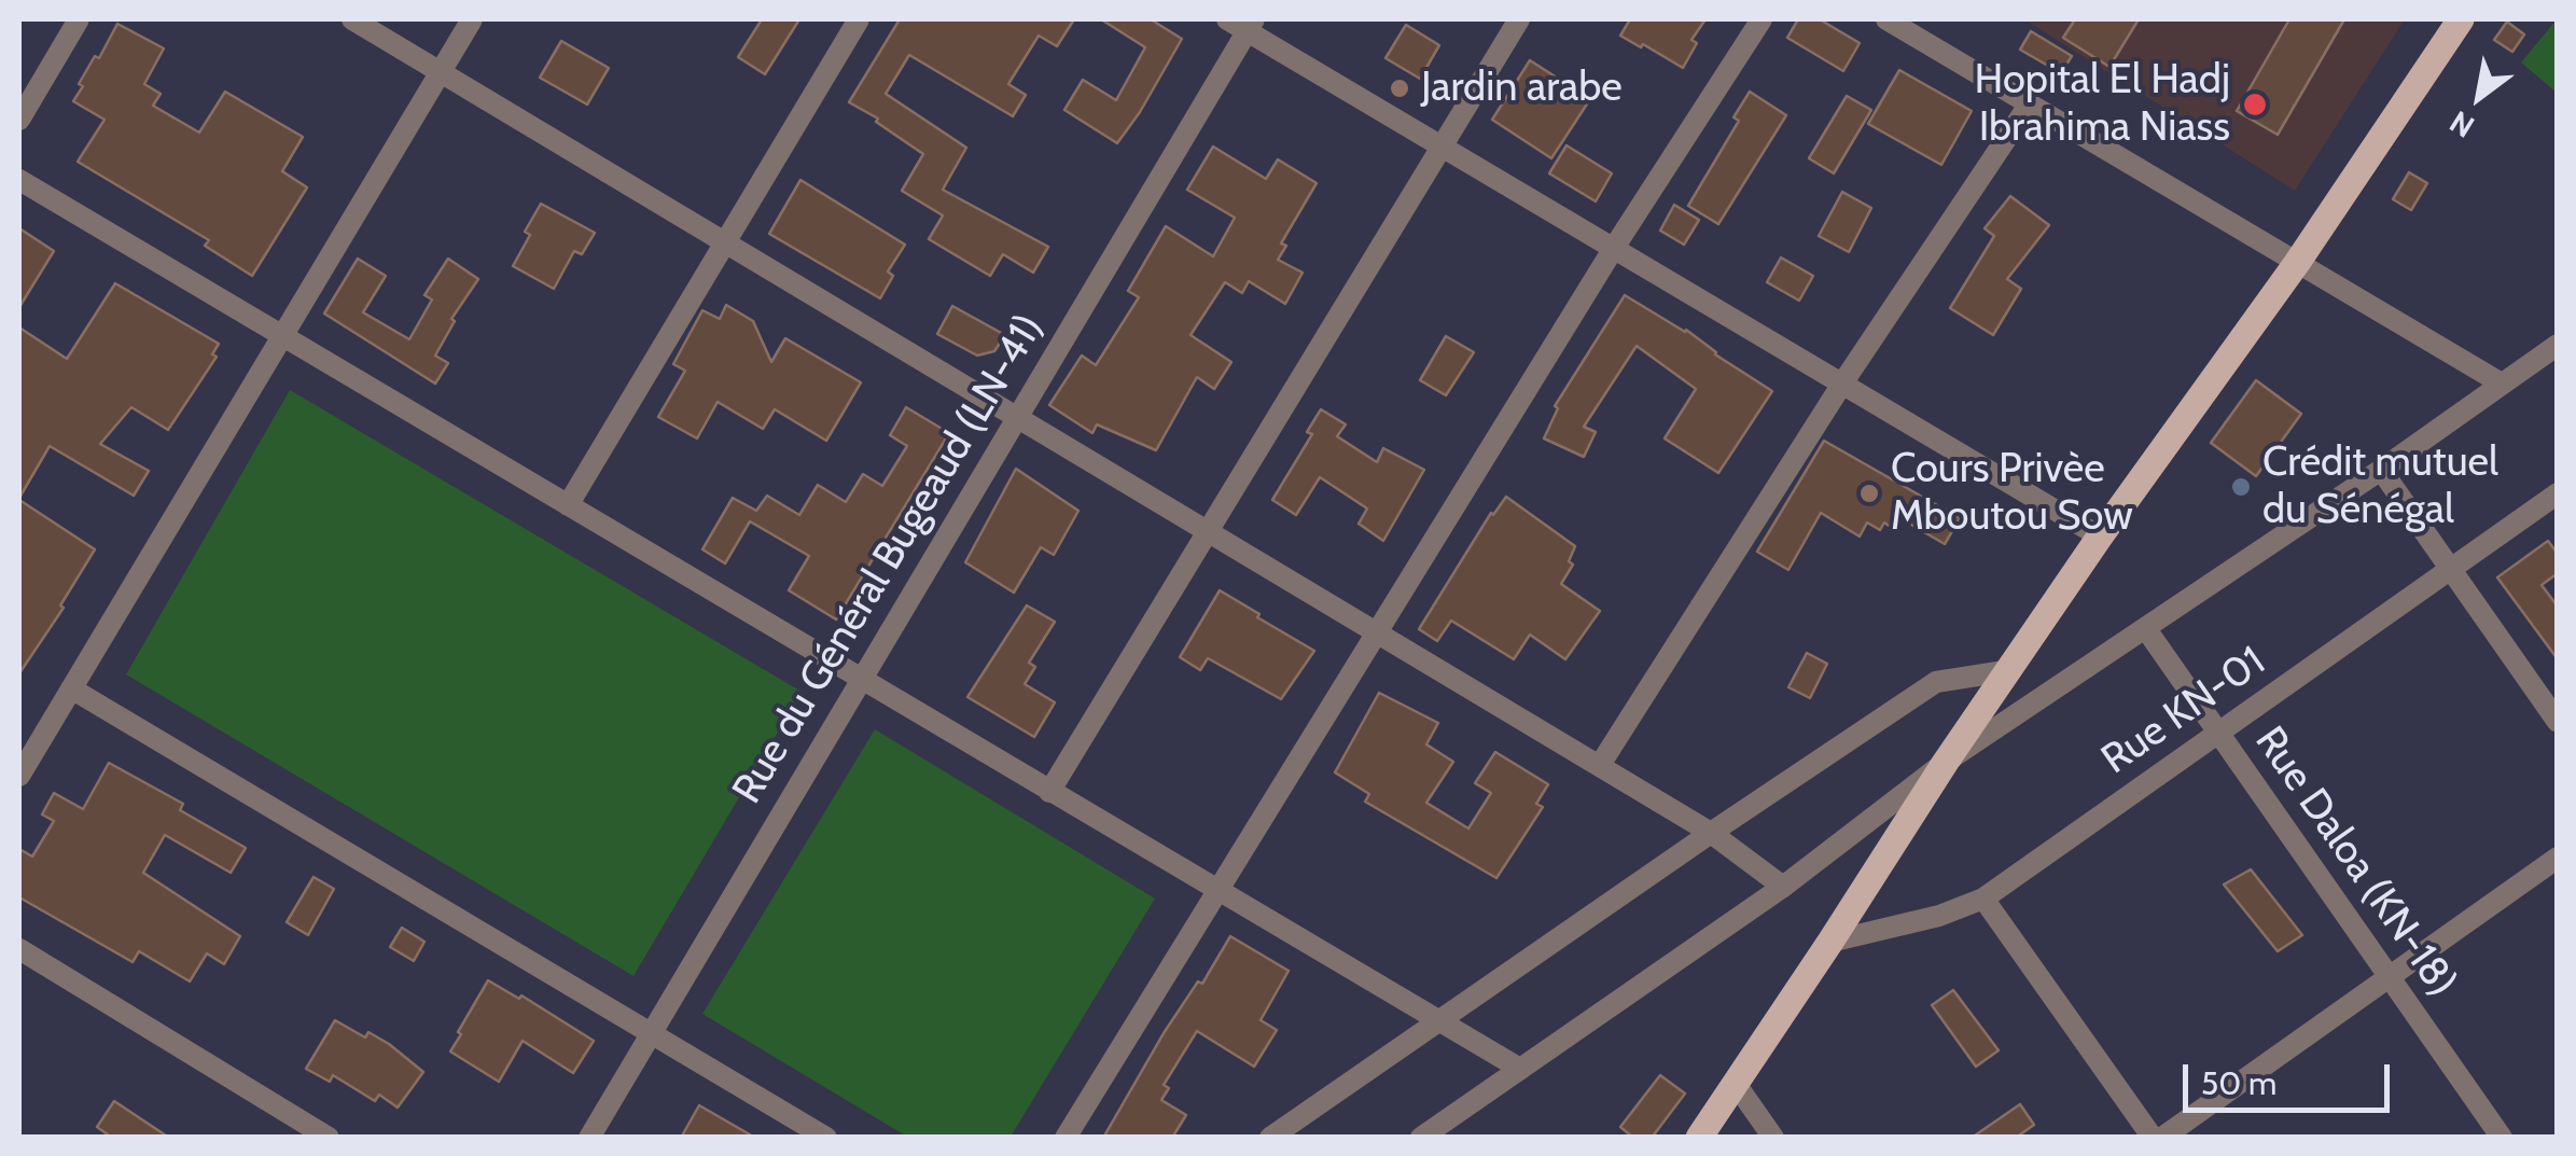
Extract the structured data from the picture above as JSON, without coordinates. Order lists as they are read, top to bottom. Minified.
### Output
{"streets":{"street":["Rue du Général Bugeaud (LN-41)","Rue KN-01","Rue Daloa (KN-18)"]},"crossings":[["Rue KN-01","Rue Daloa (KN-18)"]],"places":["Jardin arabe","Hopital El Hadj Ibrahima Niass","Crédit mutuel du Sénégal","Cours Privèe Mboutou Sow"],"scale_bar":"50 m","north":"bottom left"}
